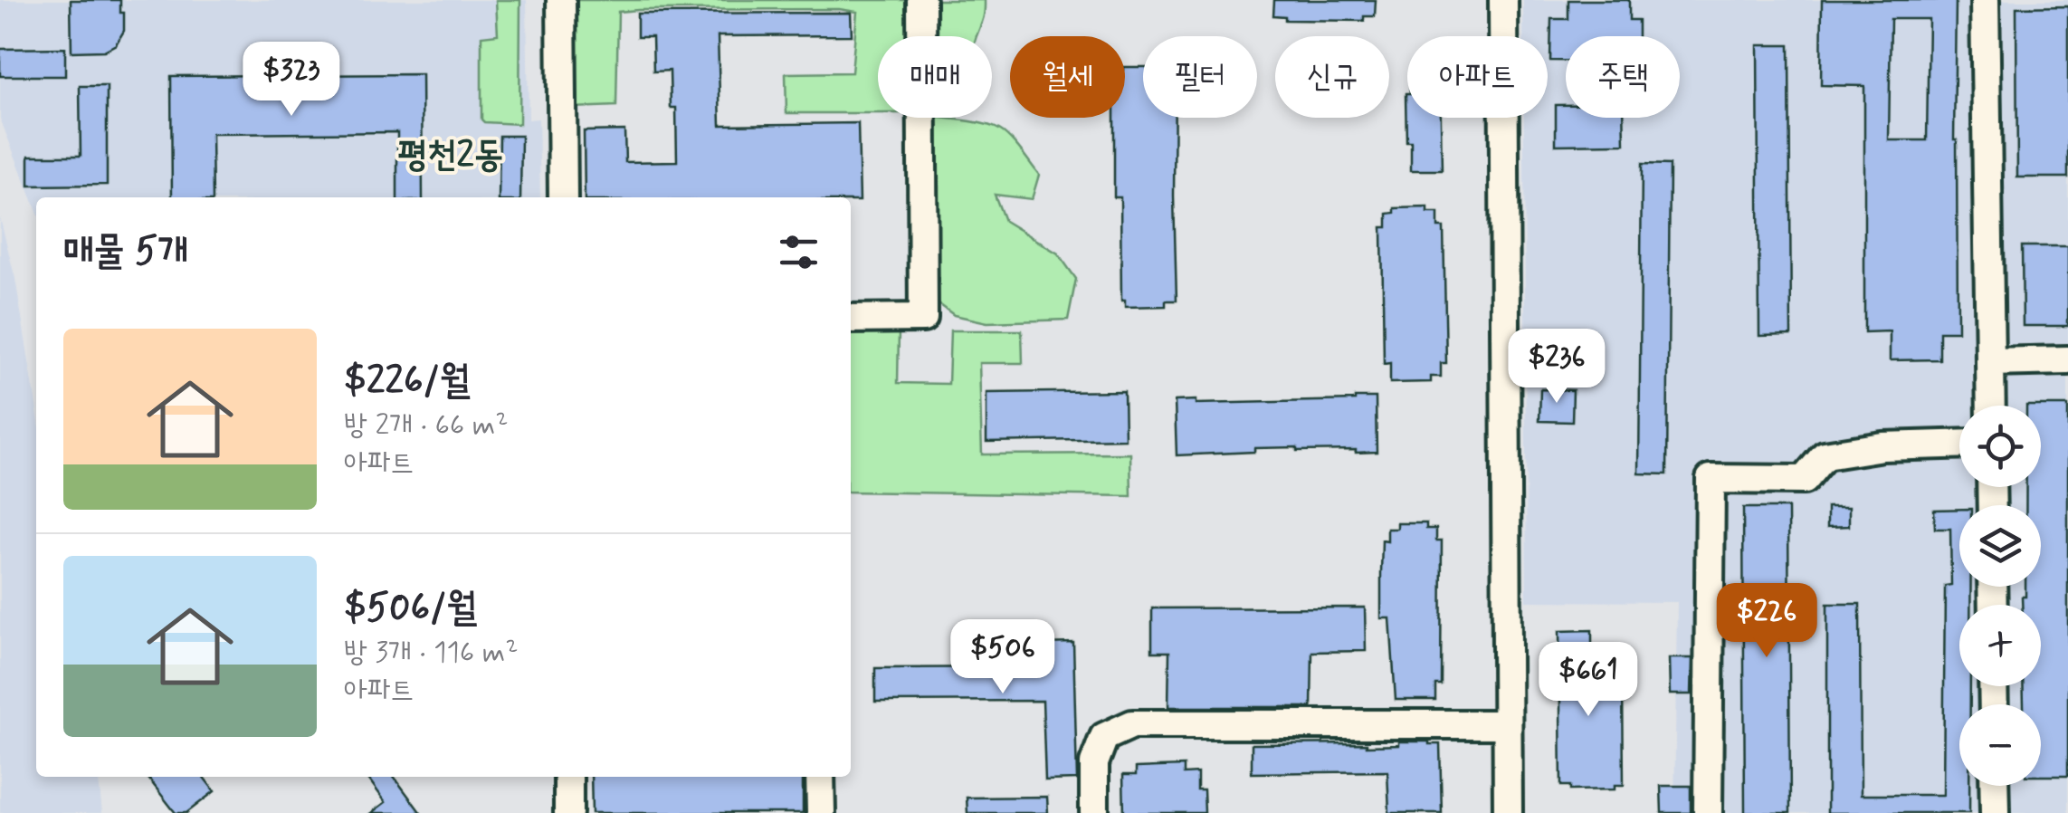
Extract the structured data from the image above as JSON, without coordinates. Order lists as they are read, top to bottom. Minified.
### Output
{"districts":["평천2동"],"page":{"chip":["매매","월세","필터","신규","아파트","주택"],"price":["$323","$236","$226","$506","$661"],"heading":"매물 5개","list":[{"name":"$226/월","note":"방 2개 · 66 m² · 아파트"},{"name":"$506/월","note":"방 3개 · 116 m² · 아파트"}],"map_buttons":["+","−"]}}
